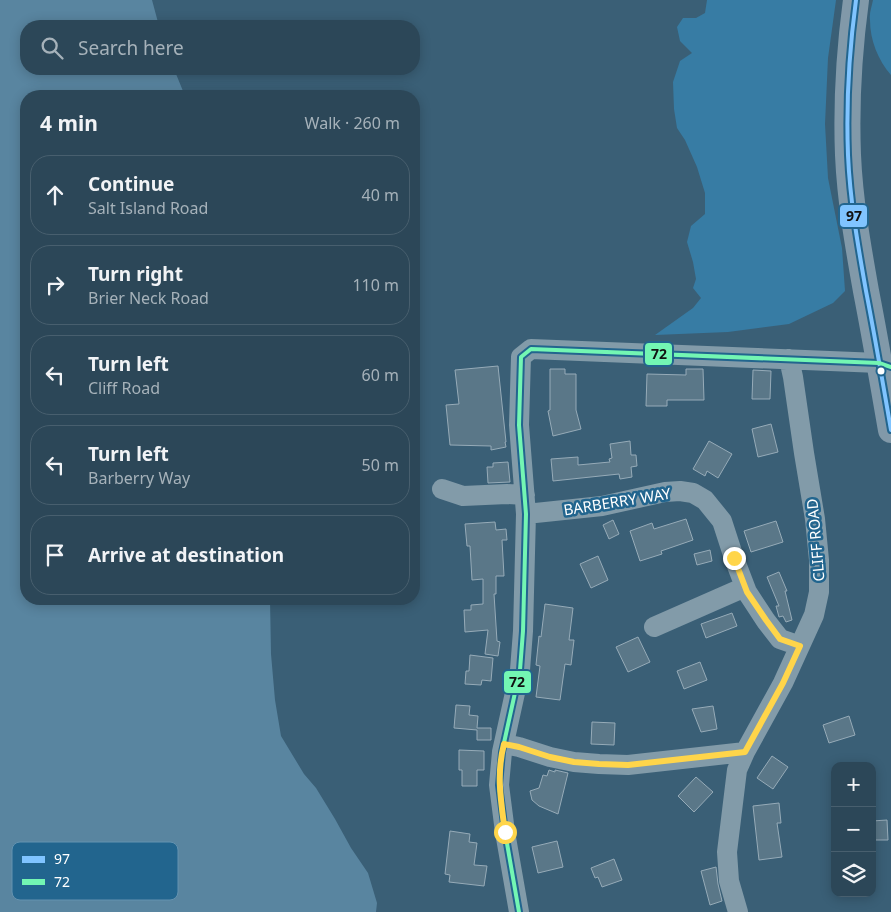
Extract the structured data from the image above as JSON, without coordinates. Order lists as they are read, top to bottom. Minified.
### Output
{"streets":{"street":["BARBERRY WAY","CLIFF ROAD"]},"crossings":[["BARBERRY WAY","CLIFF ROAD"]],"lines":["transit line 97","transit line 72"],"legend":["97","72"],"page":{"search":"Search here","heading":["4 min","Walk · 260 m"],"list":[["Continue","Salt Island Road","40 m"],["Turn right","Brier Neck Road","110 m"],["Turn left","Cliff Road","60 m"],["Turn left","Barberry Way","50 m"],"Arrive at destination"],"map_buttons":["+","−"]}}
